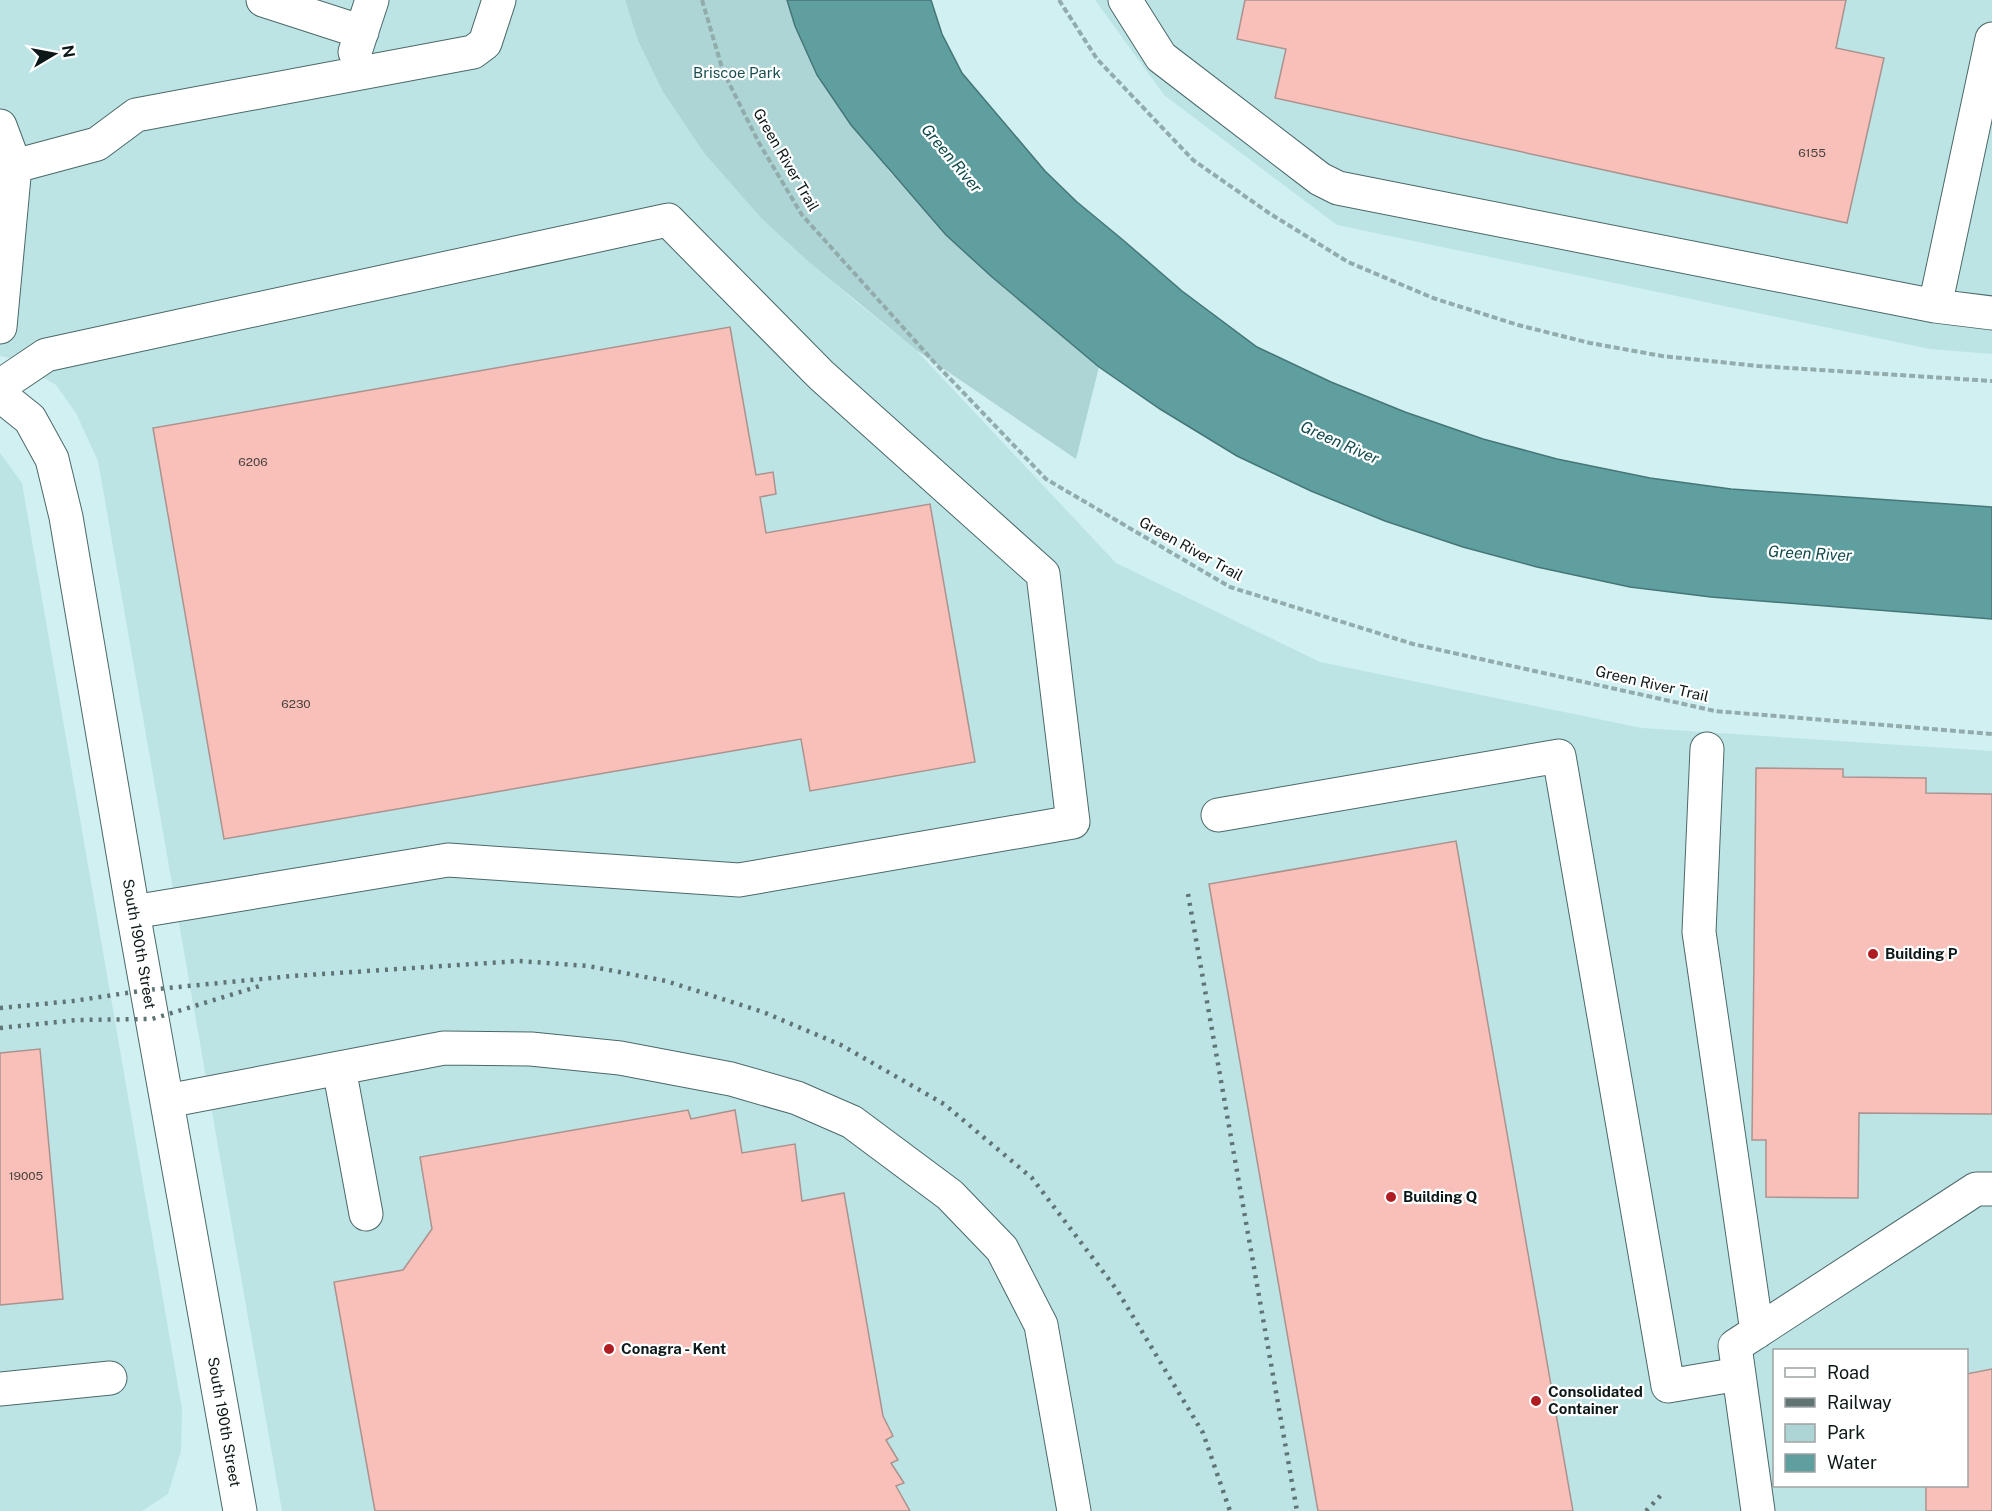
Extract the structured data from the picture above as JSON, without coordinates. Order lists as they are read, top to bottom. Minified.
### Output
{"streets":{"street":["South 190th Street"],"path":["Green River Trail"]},"water":["Green River"],"parks":["Briscoe Park"],"places":["Building P","Building Q","Conagra - Kent","Consolidated Container"],"house_numbers":["6155","6206","6230","19005"],"legend":["Road","Railway","Park","Water"],"north":"right"}
